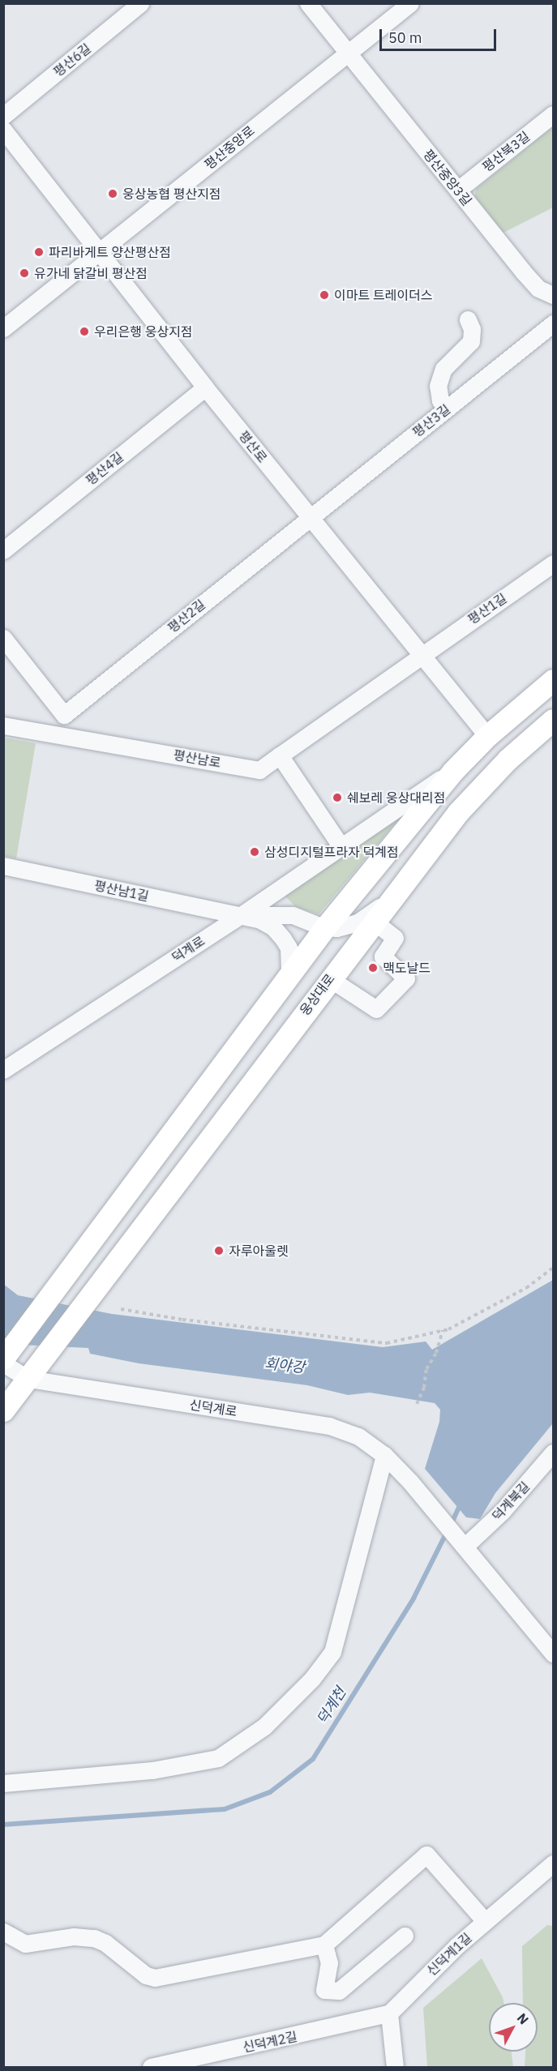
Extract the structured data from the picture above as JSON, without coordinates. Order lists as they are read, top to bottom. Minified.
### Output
{"streets":{"main road":["평산로","웅상대로"],"street":["평산6길","평산중앙로","평산북3길","평산중앙3길","평산3길","평산4길","평산1길","평산2길","평산남로","평산남1길","덕계로","신덕계로","덕계북길","신덕계1길","신덕계2길"]},"crossings":[["평산중앙로","평산중앙3길"],["평산중앙로","평산로"],["평산북3길","평산중앙3길"],["평산3길","평산로"],["평산3길","평산2길"],["평산로","평산4길"],["평산로","평산1길"],["평산로","평산2길"],["평산로","웅상대로"],["평산1길","평산남로"],["평산남1길","덕계로"],["웅상대로","신덕계로"],["신덕계로","덕계북길"],["신덕계1길","신덕계2길"]],"water":["회야강","덕계천"],"places":["웅상농협 평산지점","파리바게트 양산평산점","유가네 닭갈비 평산점","이마트 트레이더스","우리은행 웅상지점","쉐보레 웅상대리점","삼성디지털프라자 덕계점","맥도날드","자루아울렛"],"scale_bar":"50 m","north":"top right"}
